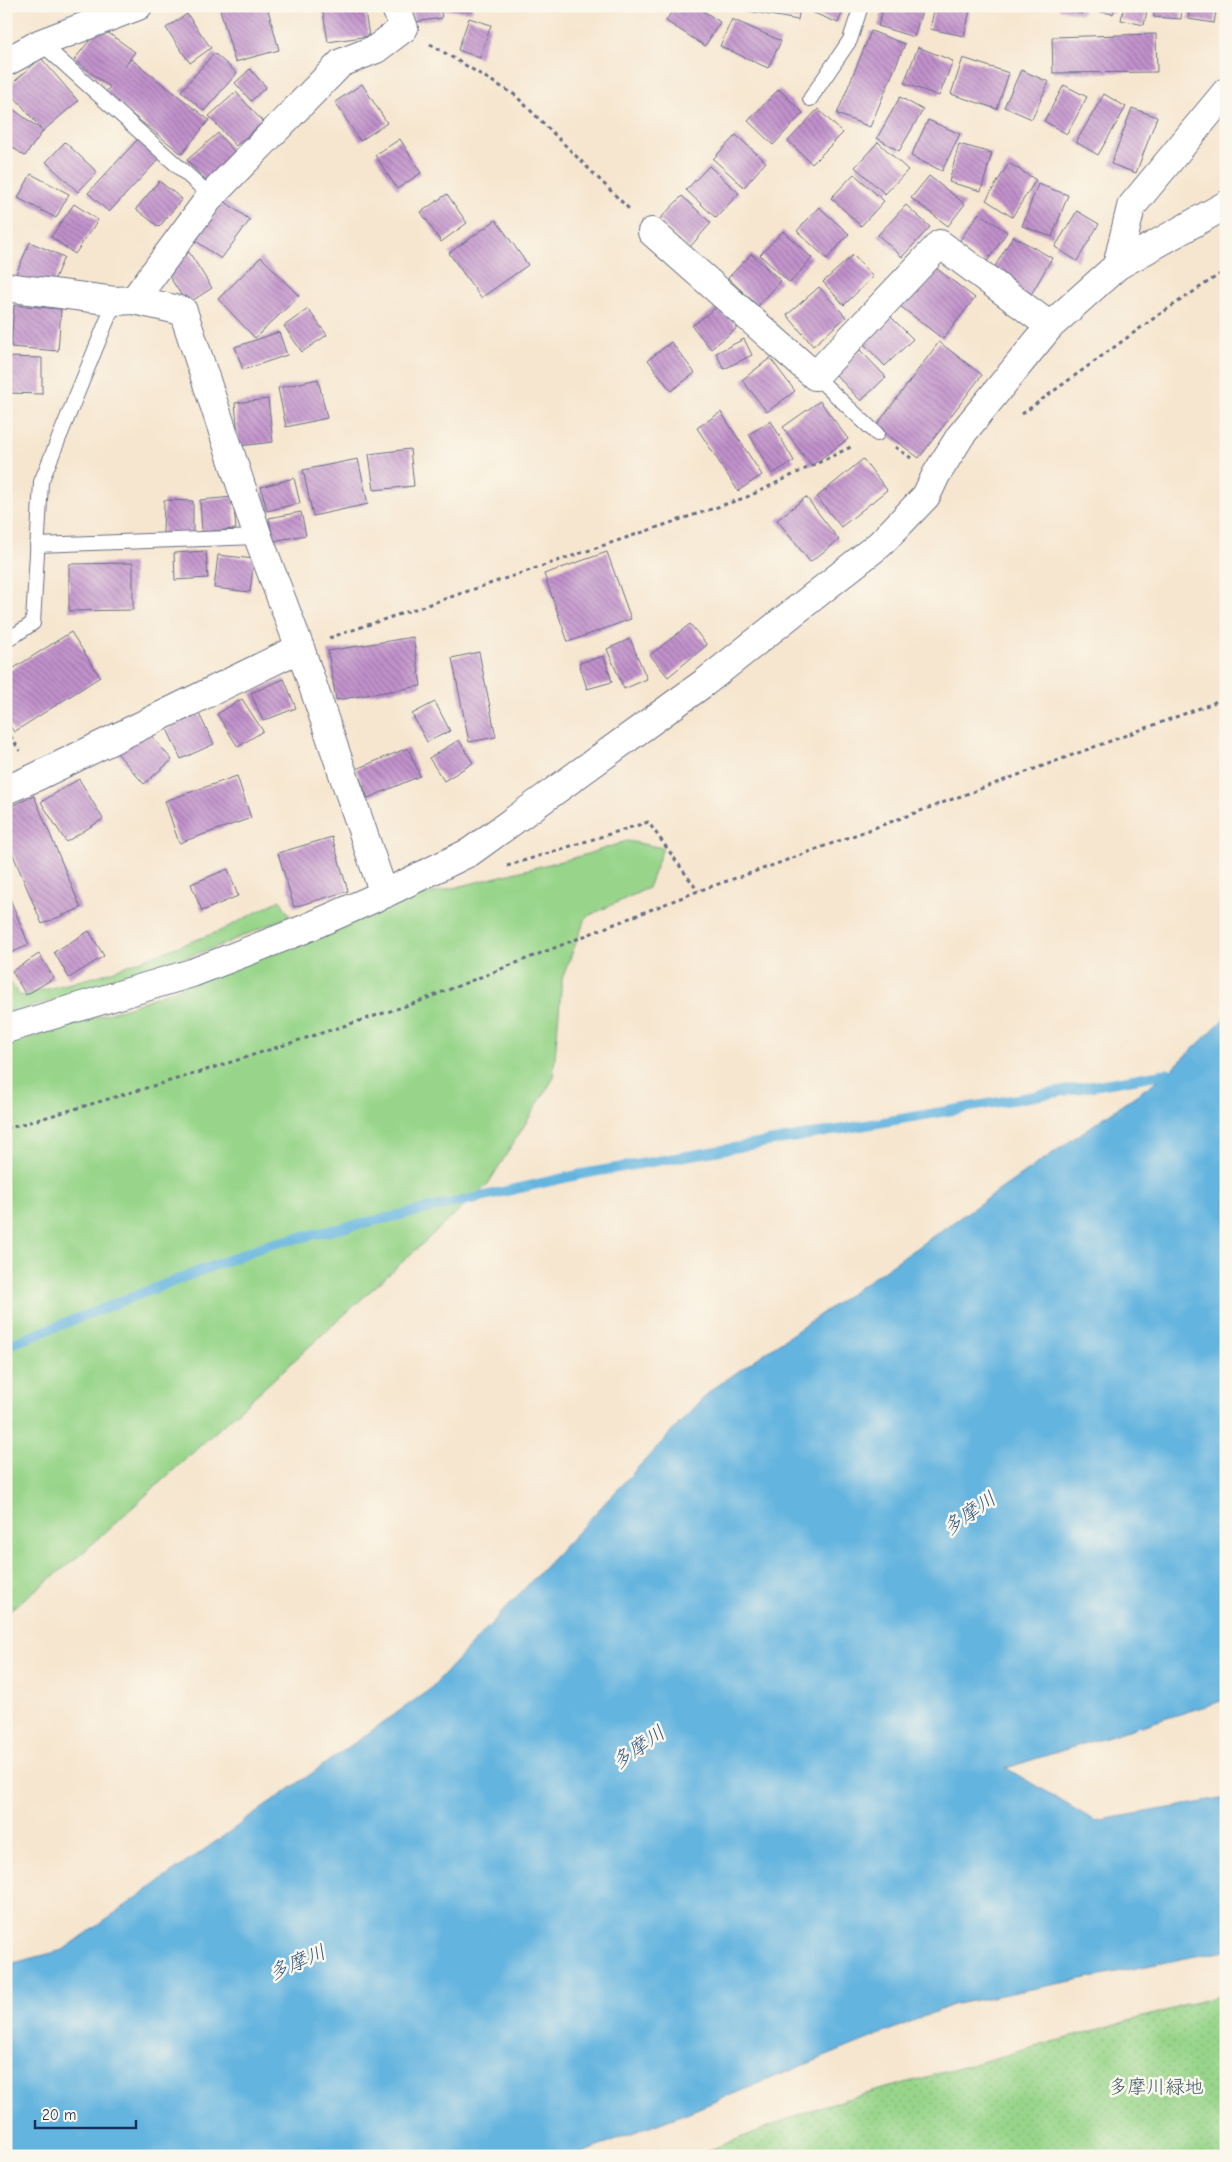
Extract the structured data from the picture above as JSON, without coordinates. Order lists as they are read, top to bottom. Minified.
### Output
{"water":["多摩川"],"parks":["多摩川緑地"],"scale_bar":"20 m"}
